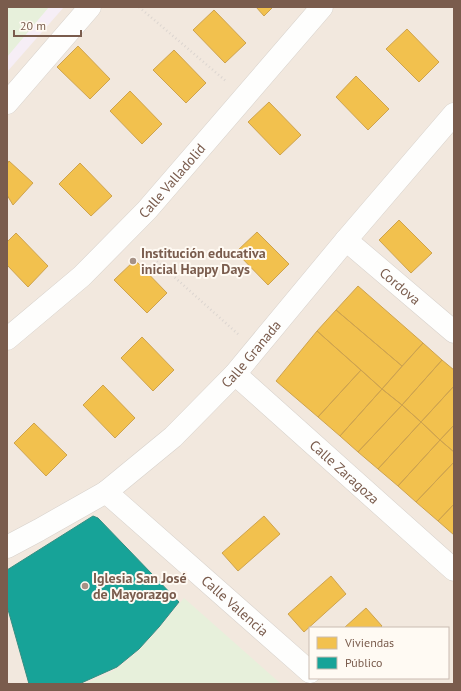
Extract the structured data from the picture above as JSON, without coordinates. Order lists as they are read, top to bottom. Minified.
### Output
{"streets":{"street":["Calle Valladolid","Cordova","Calle Granada","Calle Zaragoza","Calle Valencia"]},"crossings":[["Cordova","Calle Granada"],["Calle Granada","Calle Zaragoza"],["Calle Granada","Calle Valencia"]],"places":["Institución educativa inicial Happy Days","Iglesia San José de Mayorazgo"],"legend":["Viviendas","Público"],"scale_bar":"20 m"}
